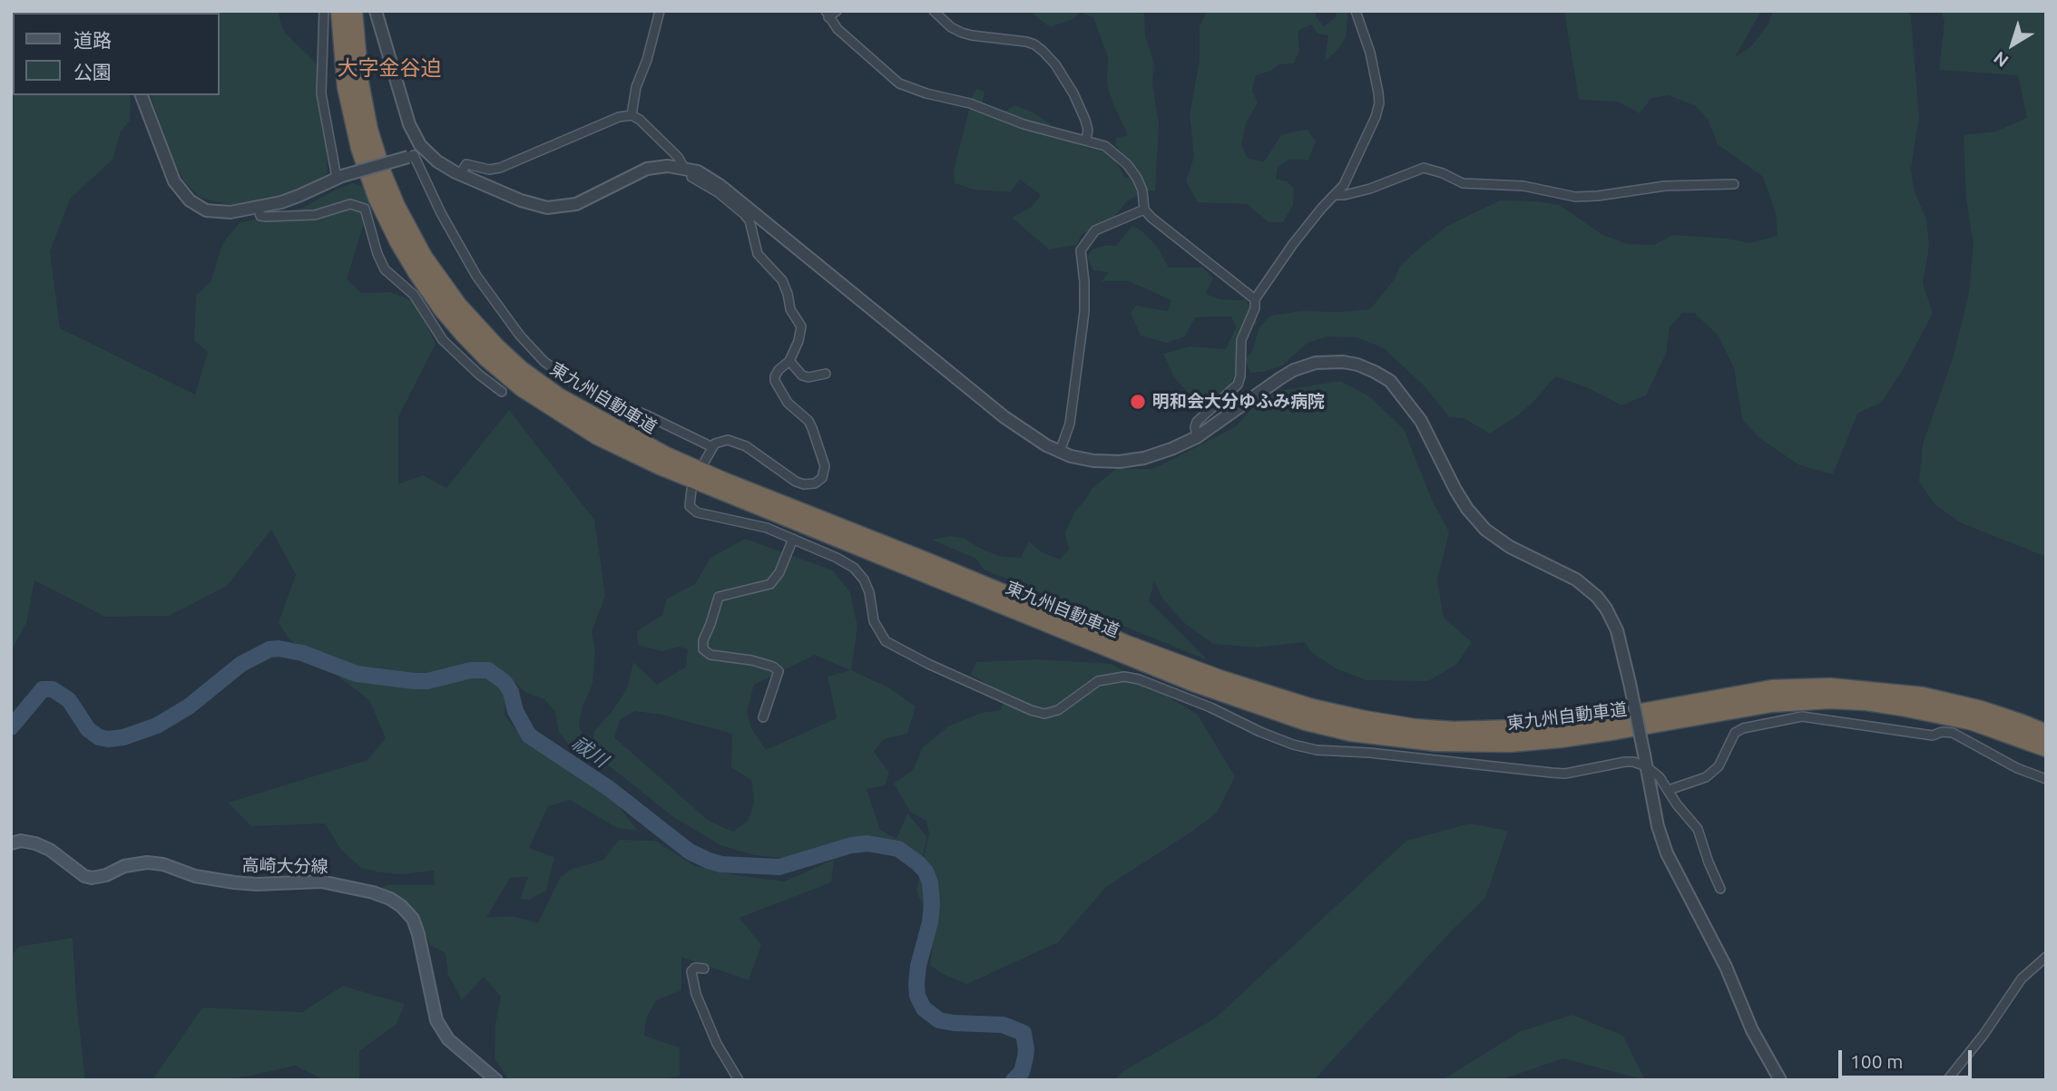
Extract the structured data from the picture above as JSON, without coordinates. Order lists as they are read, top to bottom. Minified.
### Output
{"streets":{"highway":["東九州自動車道"],"main road":["高崎大分線"]},"districts":["大字金谷迫"],"water":["祓川"],"places":["明和会大分ゆふみ病院"],"legend":["道路","公園"],"scale_bar":"100 m","north":"bottom left"}
